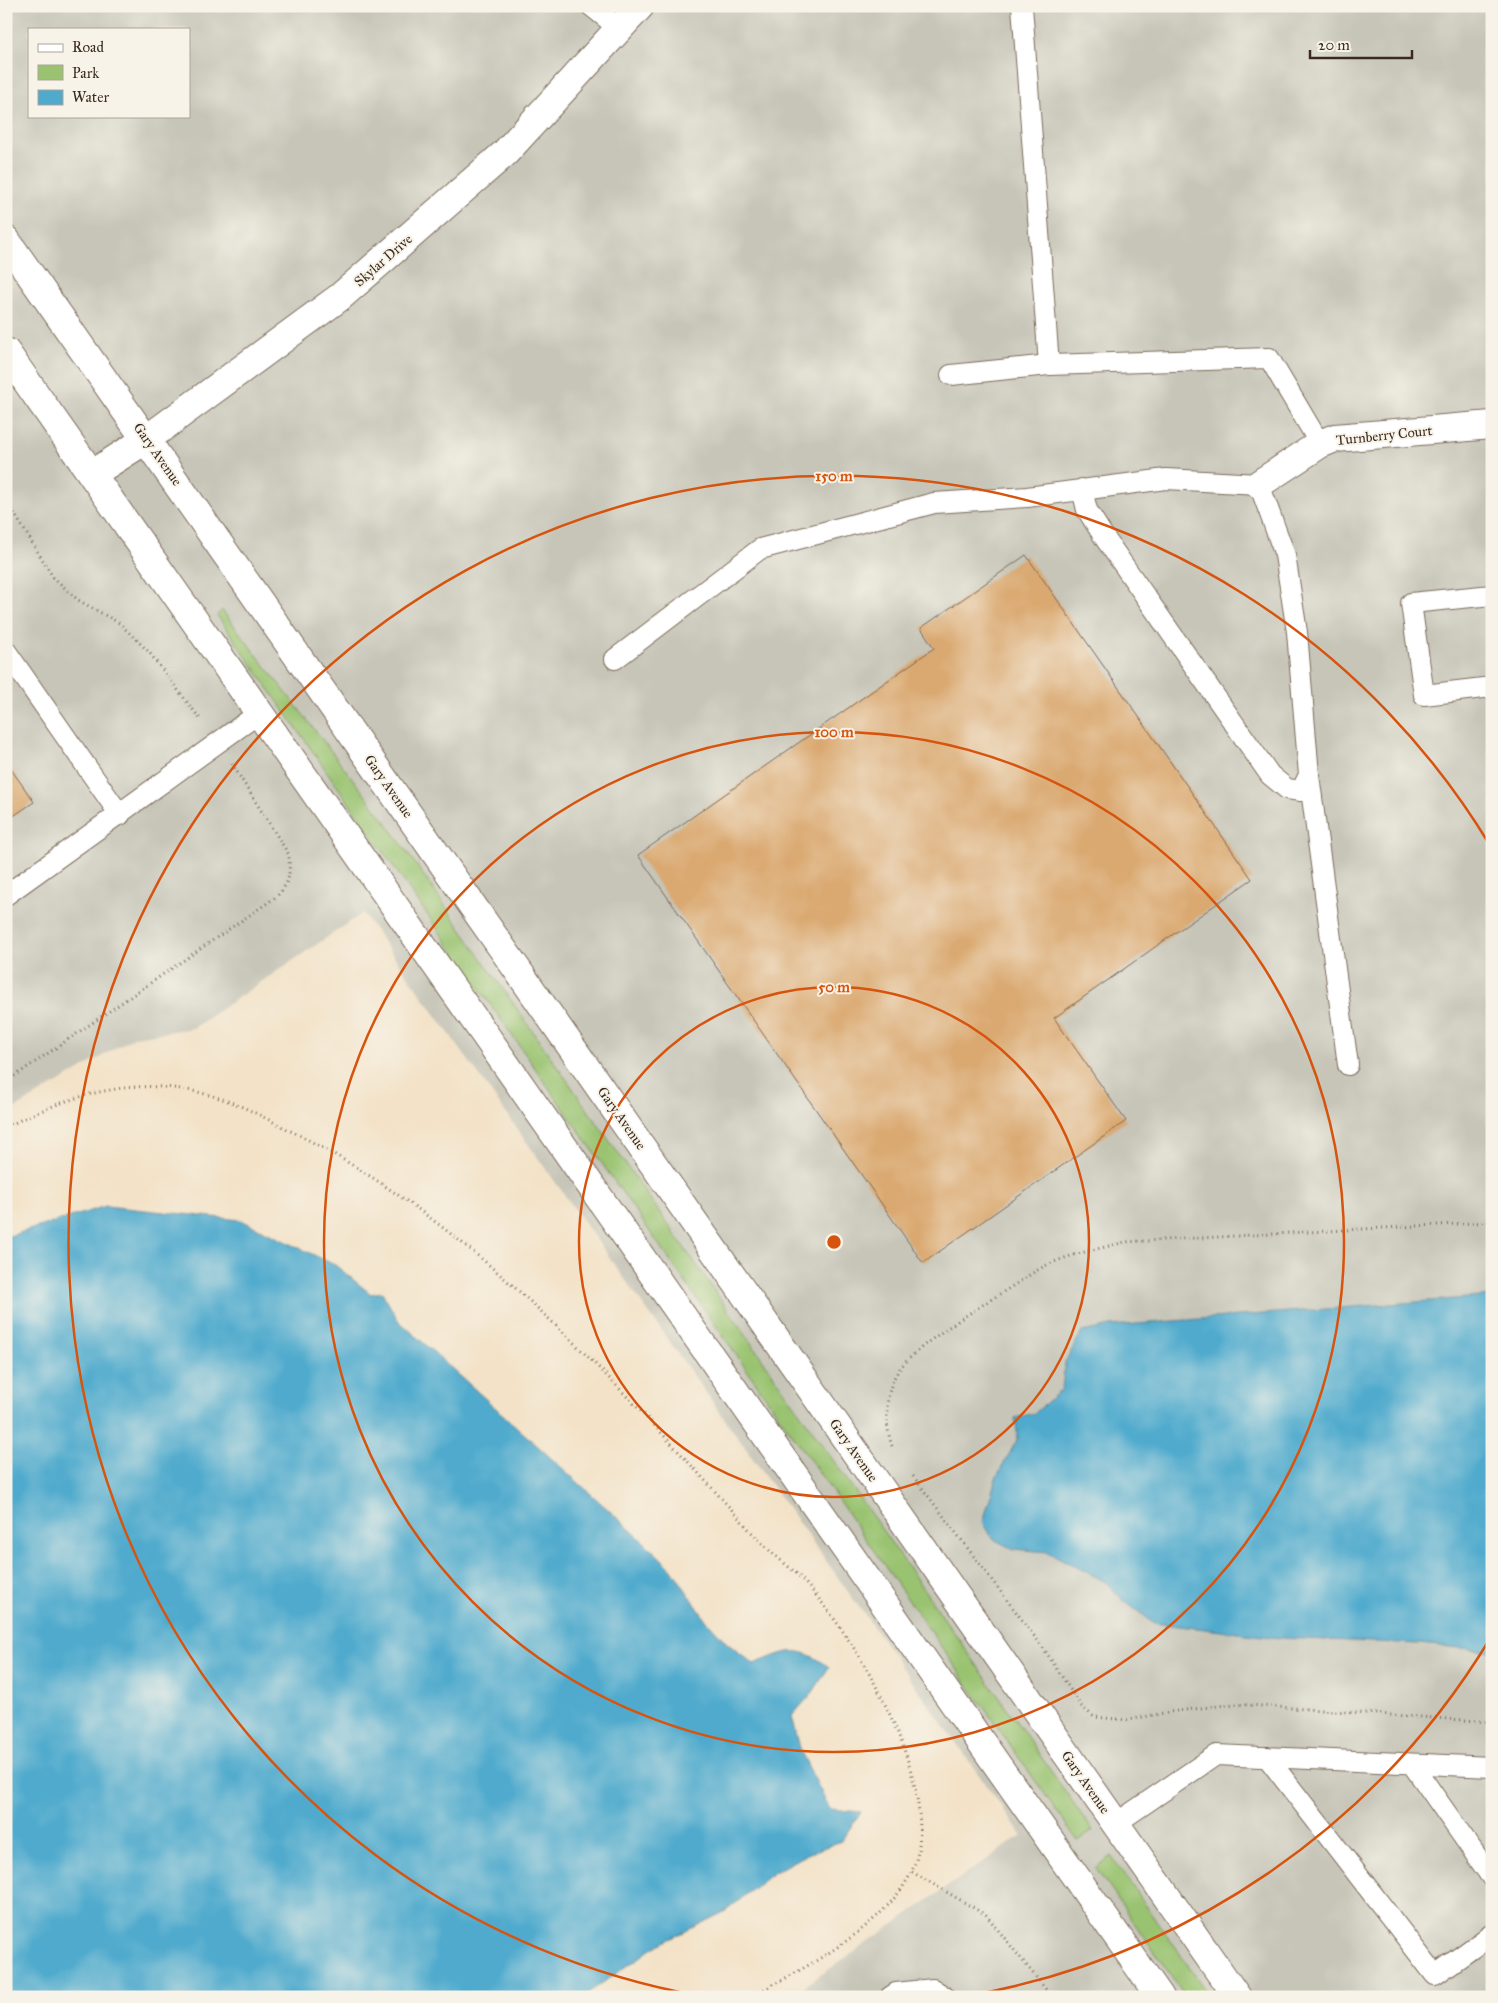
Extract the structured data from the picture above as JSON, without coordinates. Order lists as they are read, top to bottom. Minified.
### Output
{"streets":{"main road":["Skylar Drive","Turnberry Court","Gary Avenue"]},"crossings":[["Skylar Drive","Gary Avenue"]],"legend":["Road","Park","Water"],"scale_bar":"20 m","rings":["150 m","100 m","50 m"]}
